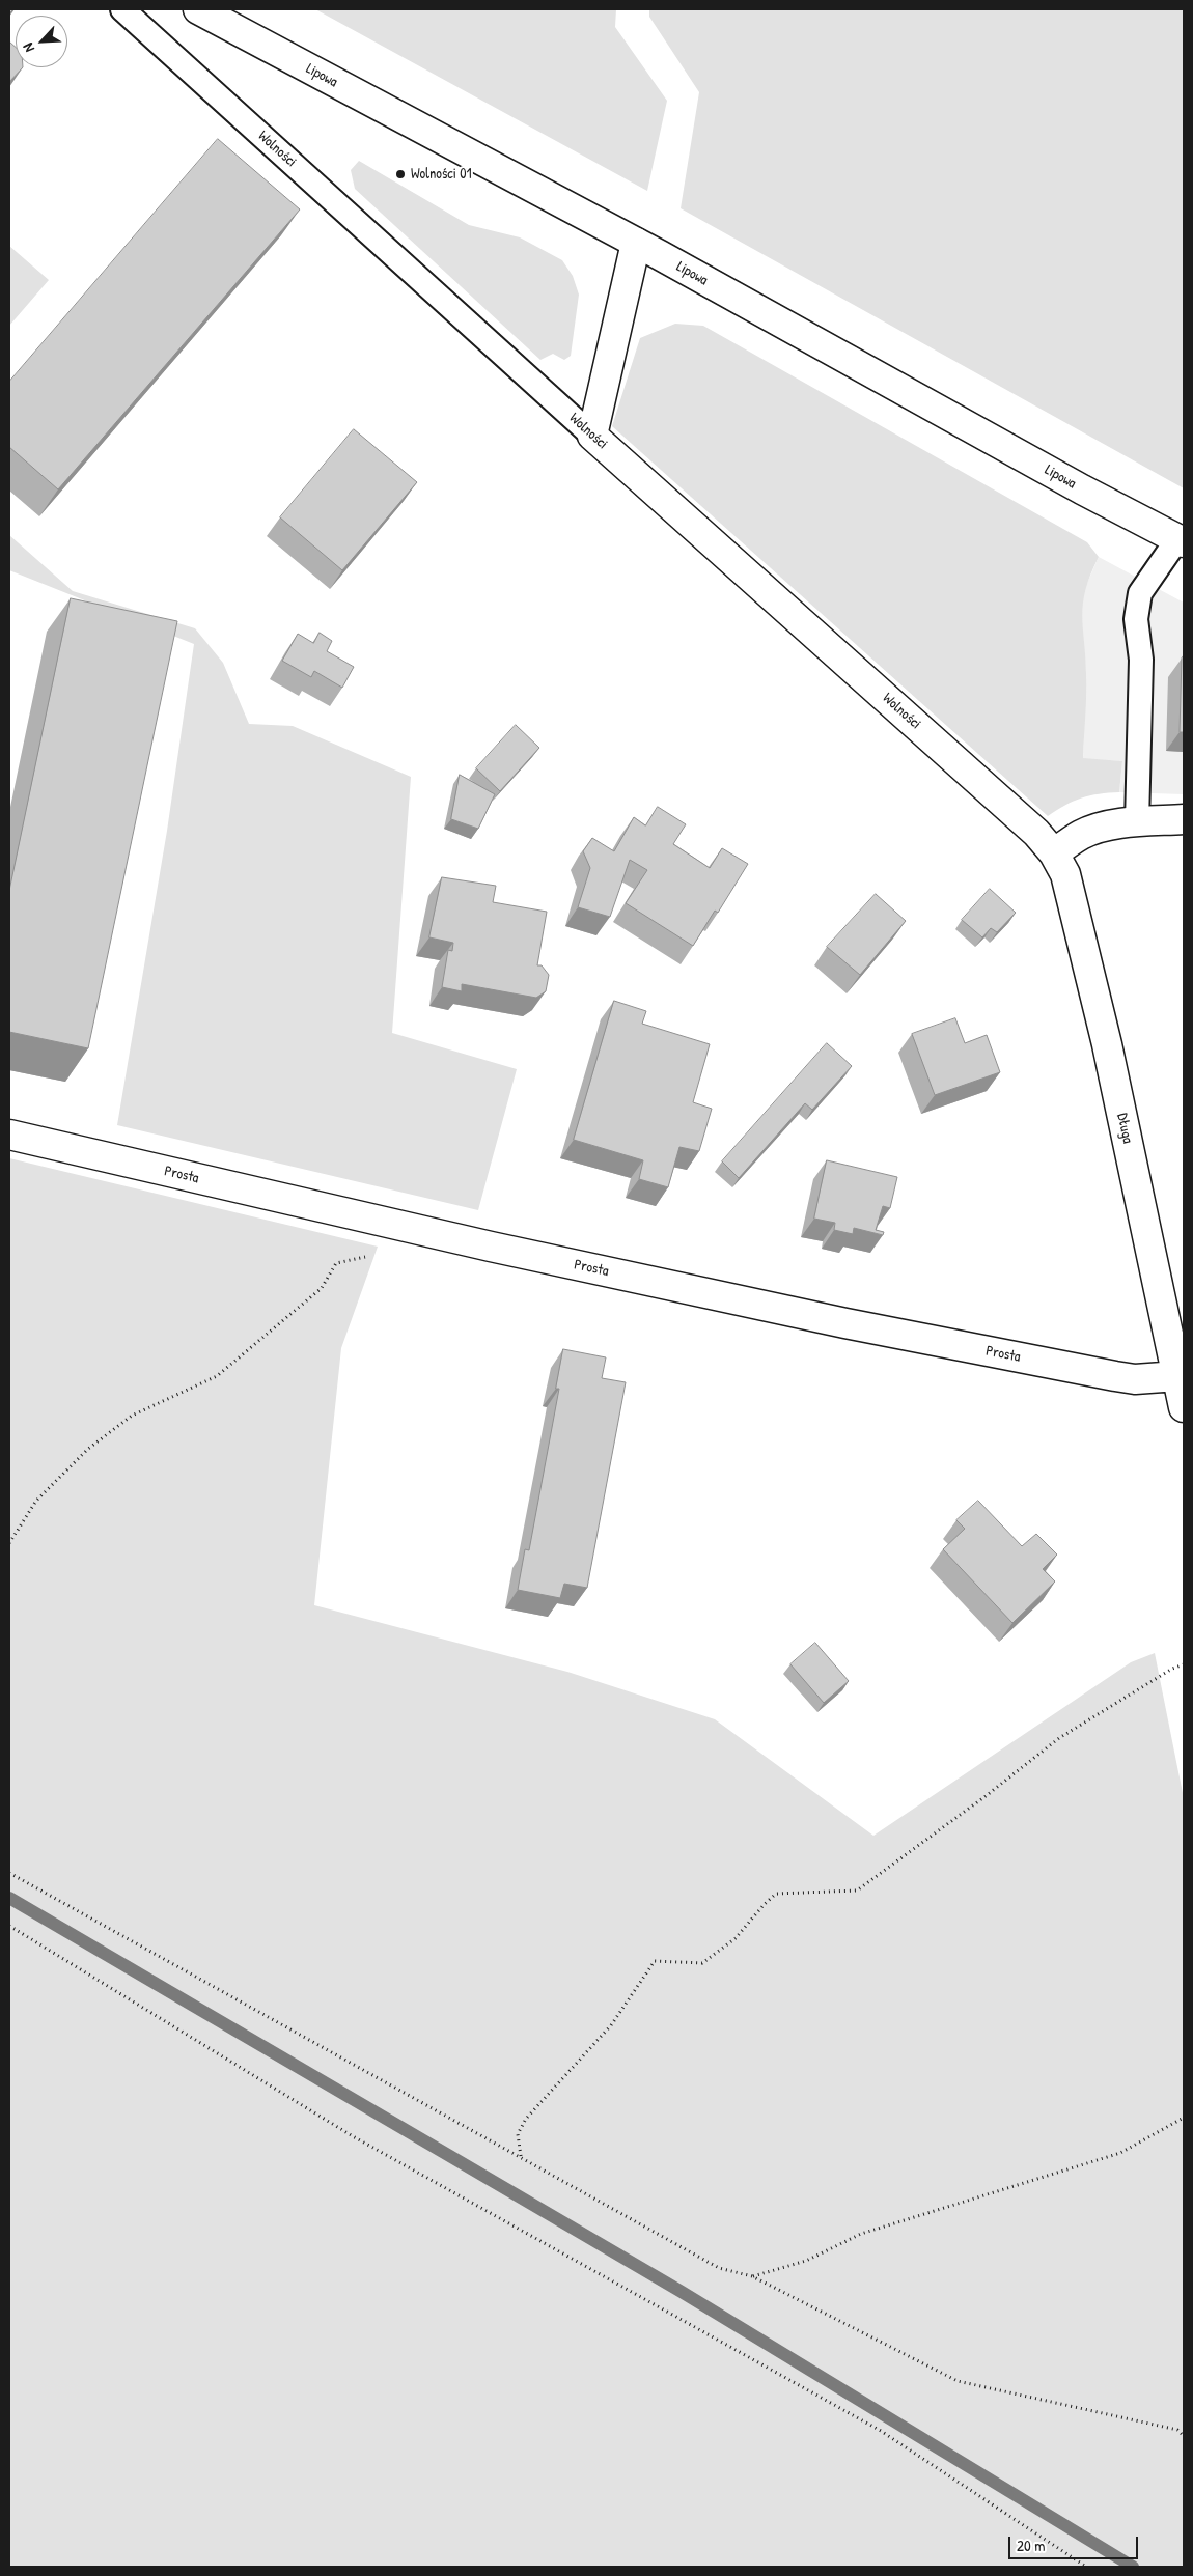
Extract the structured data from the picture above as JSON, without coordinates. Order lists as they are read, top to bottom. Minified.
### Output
{"streets":{"street":["Lipowa","Wolności","Długa","Prosta"]},"crossings":[["Wolności","Długa"],["Długa","Prosta"]],"places":["Wolności 01"],"scale_bar":"20 m","north":"bottom left"}
